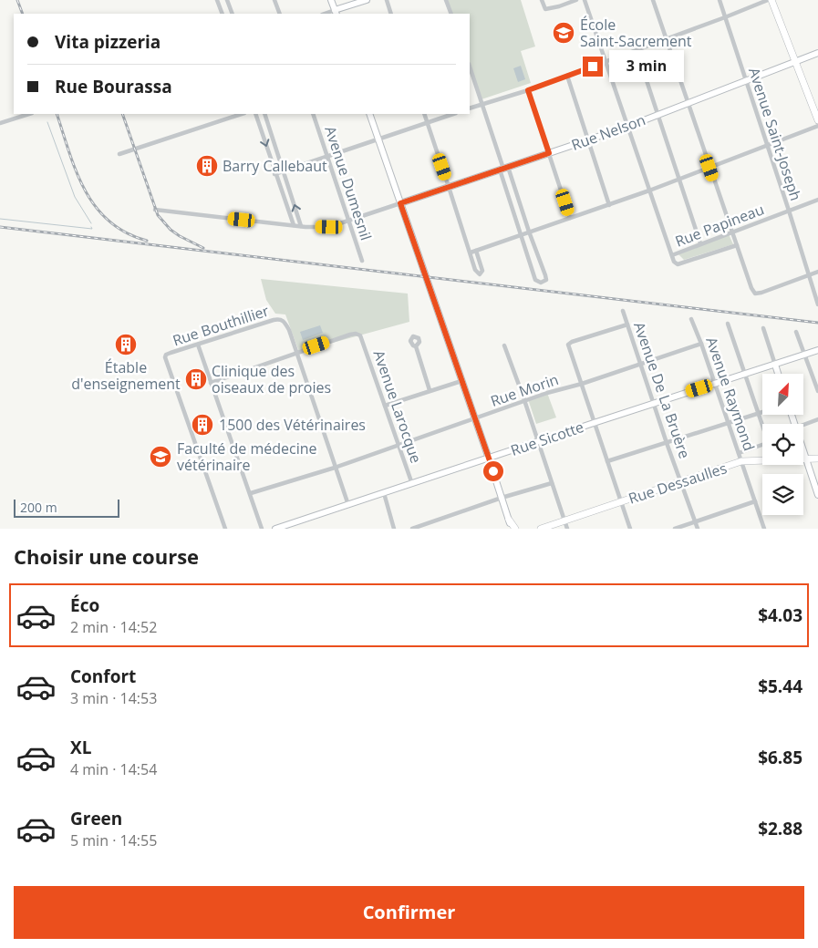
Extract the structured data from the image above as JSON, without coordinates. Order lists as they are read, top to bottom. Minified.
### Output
{"streets":{"main road":["Rue Dessaulles"],"street":["Rue Nelson","Avenue Saint-Joseph","Avenue Dumesnil","Rue Papineau","Rue Bouthillier","Rue Morin","Avenue De La Bruère","Avenue Raymond","Avenue Larocque","Rue Sicotte"]},"crossings":[["Rue Nelson","Avenue Saint-Joseph"],["Rue Nelson","Avenue Dumesnil"],["Avenue Saint-Joseph","Rue Papineau"],["Rue Bouthillier","Avenue Larocque"],["Rue Morin","Avenue De La Bruère"],["Rue Morin","Avenue Raymond"],["Rue Morin","Avenue Larocque"],["Avenue De La Bruère","Rue Sicotte"],["Avenue De La Bruère","Rue Dessaulles"],["Avenue Raymond","Rue Sicotte"],["Avenue Raymond","Rue Dessaulles"],["Avenue Larocque","Rue Sicotte"]],"places":{"school or university":["École Saint-Sacrement","Faculté de médecine vétérinaire"],"building":["Barry Callebaut","Étable d'enseignement","Clinique des oiseaux de proies","1500 des Vétérinaires"]},"scale_bar":"200 m","north":"top right","page":{"banner":["Vita pizzeria","Rue Bourassa"],"bubble":"3 min","scale":"200 m","heading":"Choisir une course","list":[{"name":"Éco","note":"2 min · 14:52","value":"$4.03"},{"name":"Confort","note":"3 min · 14:53","value":"$5.44"},{"name":"XL","note":"4 min · 14:54","value":"$6.85"},{"name":"Green","note":"5 min · 14:55","value":"$2.88"}],"buttons":"Confirmer"}}
